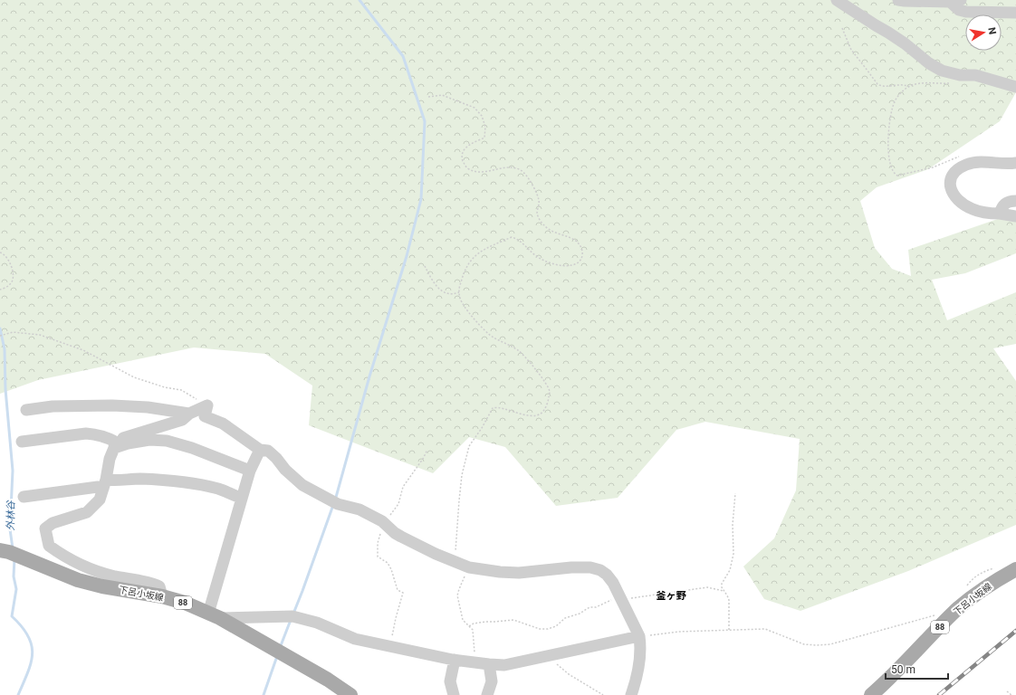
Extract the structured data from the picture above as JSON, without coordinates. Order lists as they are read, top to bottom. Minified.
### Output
{"streets":{"main road":["下呂小坂線","88"]},"districts":["釜ヶ野"],"water":["外林谷"],"scale_bar":"50 m","north":"right"}
